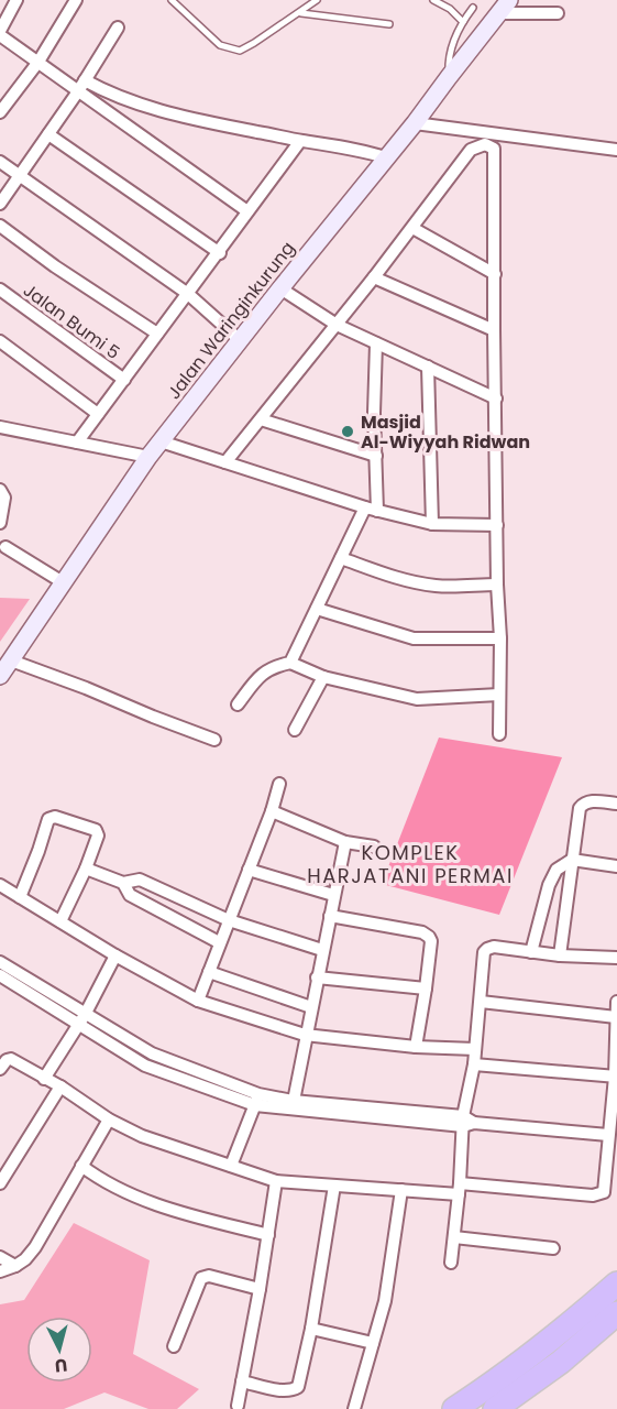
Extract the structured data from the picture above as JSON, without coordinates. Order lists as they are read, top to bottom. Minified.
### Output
{"streets":{"street":["Jalan Waringinkurung","Jalan Bumi 5"]},"districts":["KOMPLEK HARJATANI PERMAI"],"places":["Masjid Al-Wiyyah Ridwan"],"north":"bottom"}
